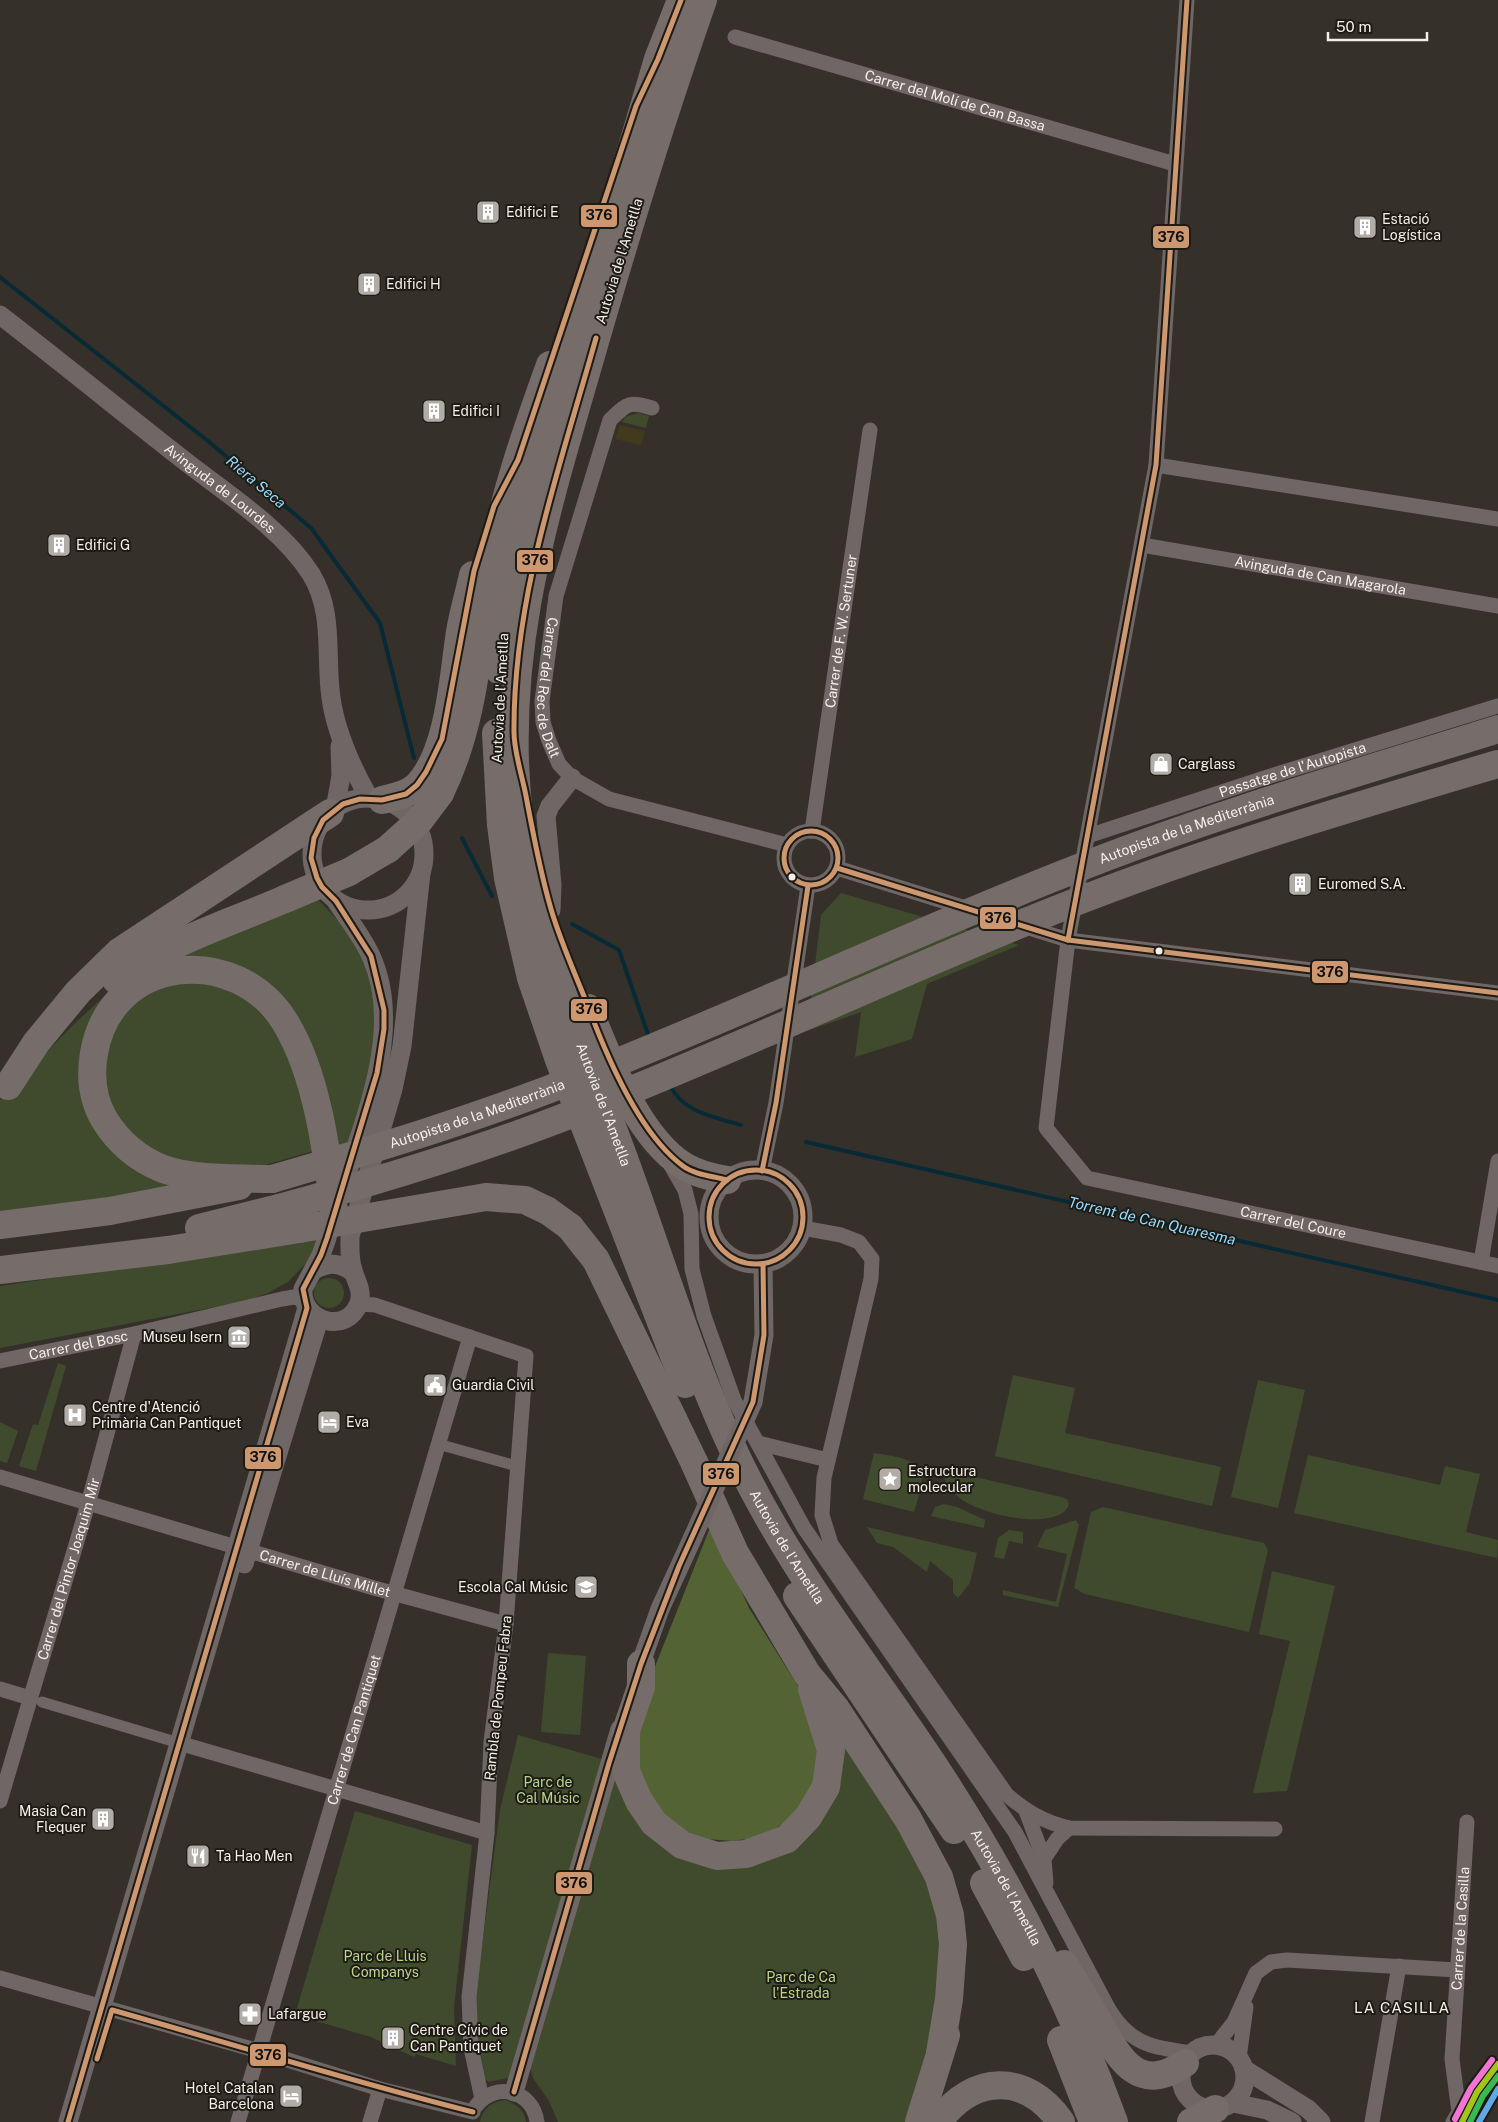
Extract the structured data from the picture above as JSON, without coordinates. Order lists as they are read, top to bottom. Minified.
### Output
{"streets":{"highway":["Autovia de l'Ametlla","Autopista de la Mediterrània"],"street":["Carrer del Molí de Can Bassa","Avinguda de Lourdes","Avinguda de Can Magarola","Carrer de F. W. Sertuner","Carrer del Rec de Dalt","Passatge de l'Autopista","Carrer del Coure","Carrer del Bosc","Carrer del Pintor Joaquim Mir","Carrer de Lluís Millet","Rambla de Pompeu Fabra","Carrer de Can Pantiquet","Carrer de la Casilla"]},"crossings":[["Carrer de F. W. Sertuner","Carrer del Rec de Dalt"],["Carrer del Bosc","Carrer del Pintor Joaquim Mir"],["Carrer del Pintor Joaquim Mir","Carrer de Lluís Millet"],["Carrer de Lluís Millet","Rambla de Pompeu Fabra"],["Carrer de Lluís Millet","Carrer de Can Pantiquet"],["Rambla de Pompeu Fabra","Carrer de Can Pantiquet"]],"districts":["LA CASILLA"],"water":["Riera Seca","Torrent de Can Quaresma"],"parks":["Parc de Cal Músic","Parc de Lluis Companys","Parc de Ca l'Estrada"],"places":{"building":["Edifici E","Estació Logística","Edifici H","Edifici I","Edifici G","Euromed S.A.","Masia Can Flequer","Centre Cívic de Can Pantiquet"],"shop":["Carglass"],"museum":["Museu Isern"],"public building":["Guardia Civil"],"hospital":["Centre d'Atenció Primària Can Pantiquet"],"hotel":["Eva","Hotel Catalan Barcelona"],"place":["Estructura molecular"],"school or university":["Escola Cal Músic"],"restaurant":["Ta Hao Men"],"pharmacy":["Lafargue"]},"lines":["transit line 376"],"scale_bar":"50 m"}
